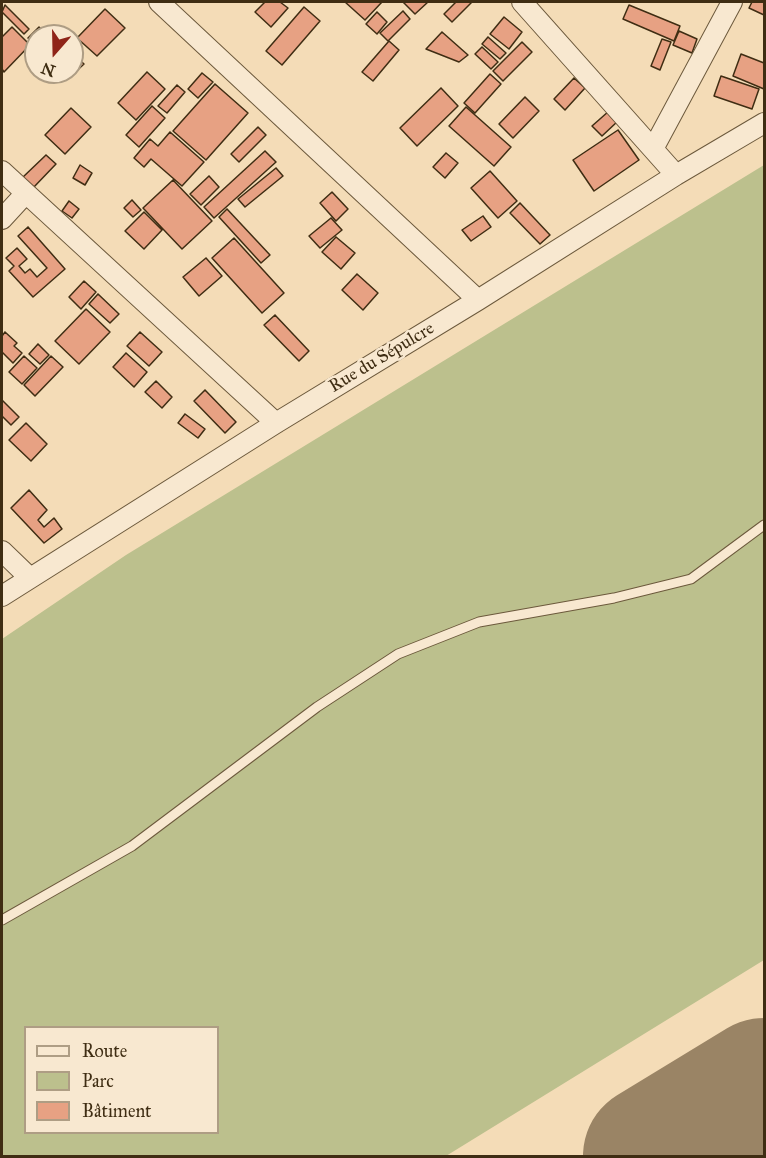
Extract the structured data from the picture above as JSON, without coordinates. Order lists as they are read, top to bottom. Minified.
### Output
{"streets":{"street":["Rue du Sépulcre"]},"legend":["Route","Parc","Bâtiment"],"north":"bottom"}
